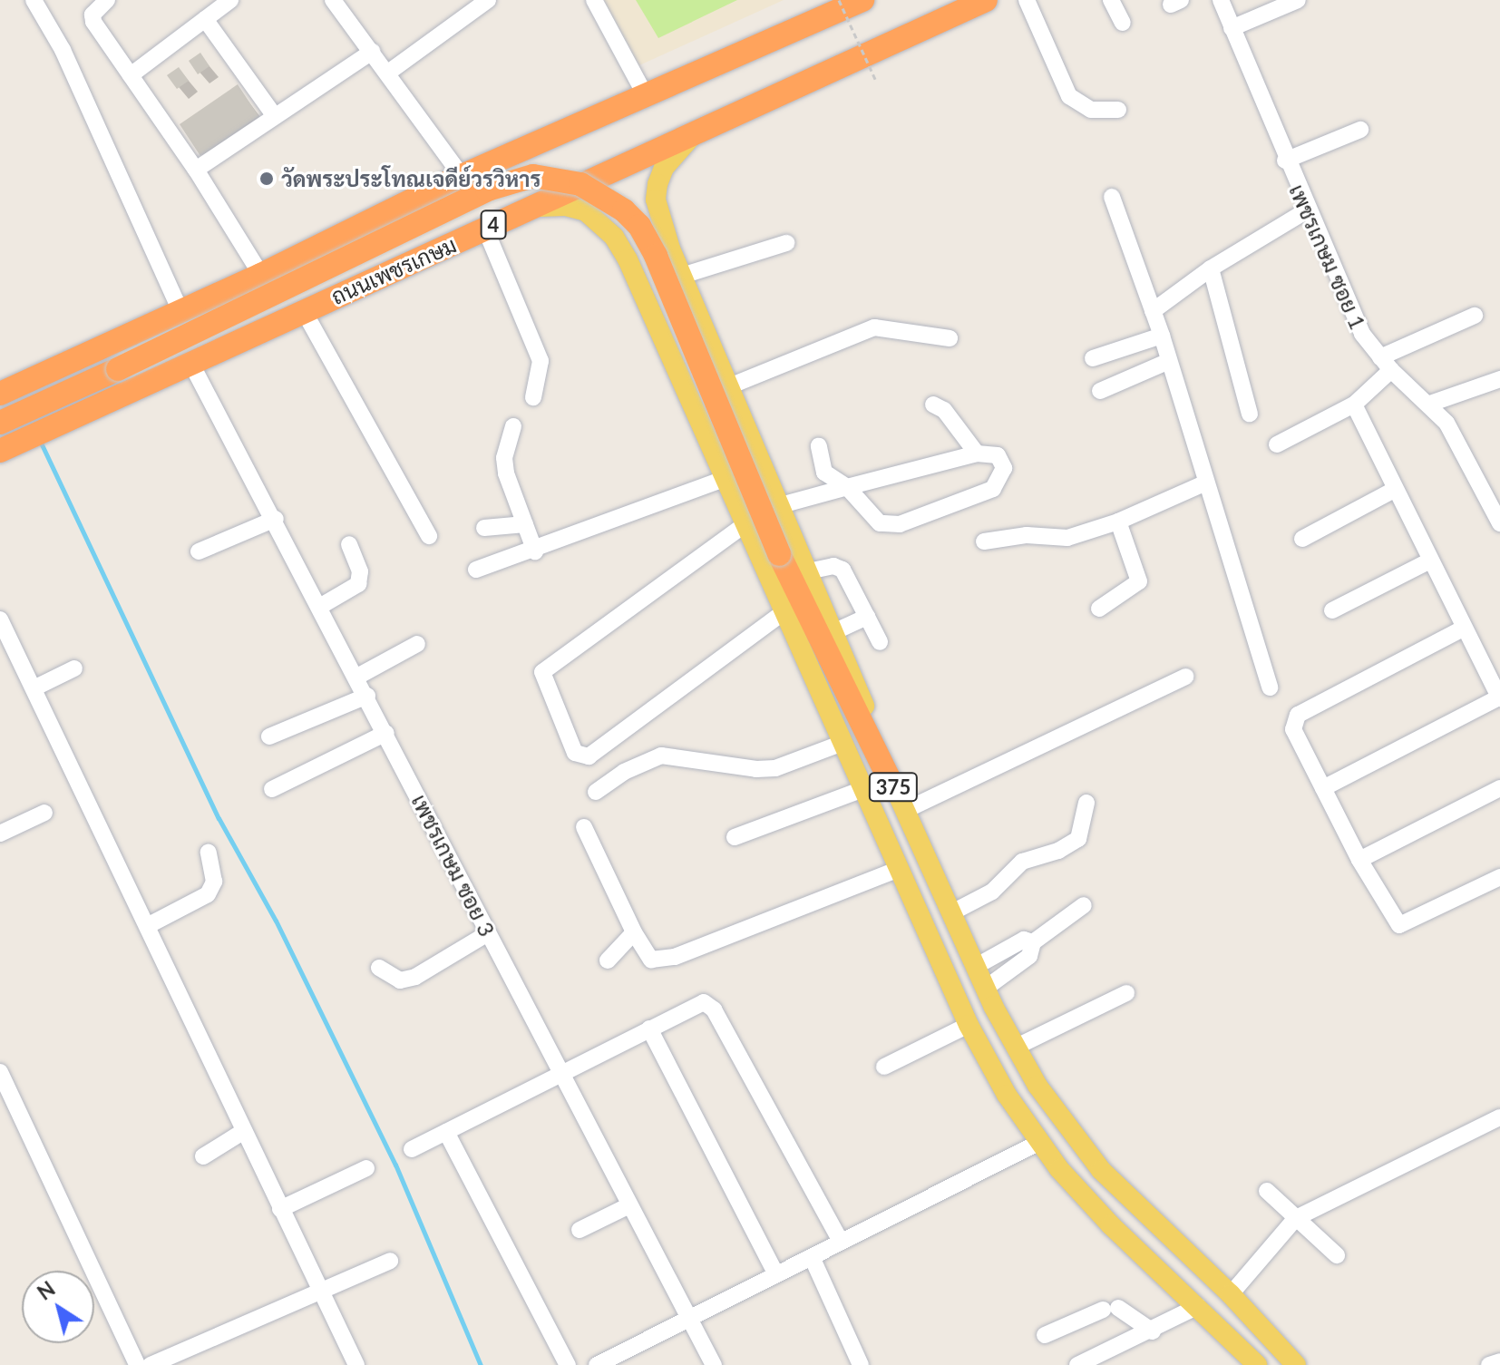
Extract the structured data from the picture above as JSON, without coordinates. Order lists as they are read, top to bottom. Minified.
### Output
{"streets":{"highway":["4","ถนนเพชรเกษม"],"main road":["375"],"street":["เพชรเกษม ซอย 1","เพชรเกษม ซอย 3"]},"crossings":[["ถนนเพชรเกษม","375"],["ถนนเพชรเกษม","เพชรเกษม ซอย 3"]],"places":["วัดพระประโทณเจดีย์วรวิหาร"],"north":"top left"}
